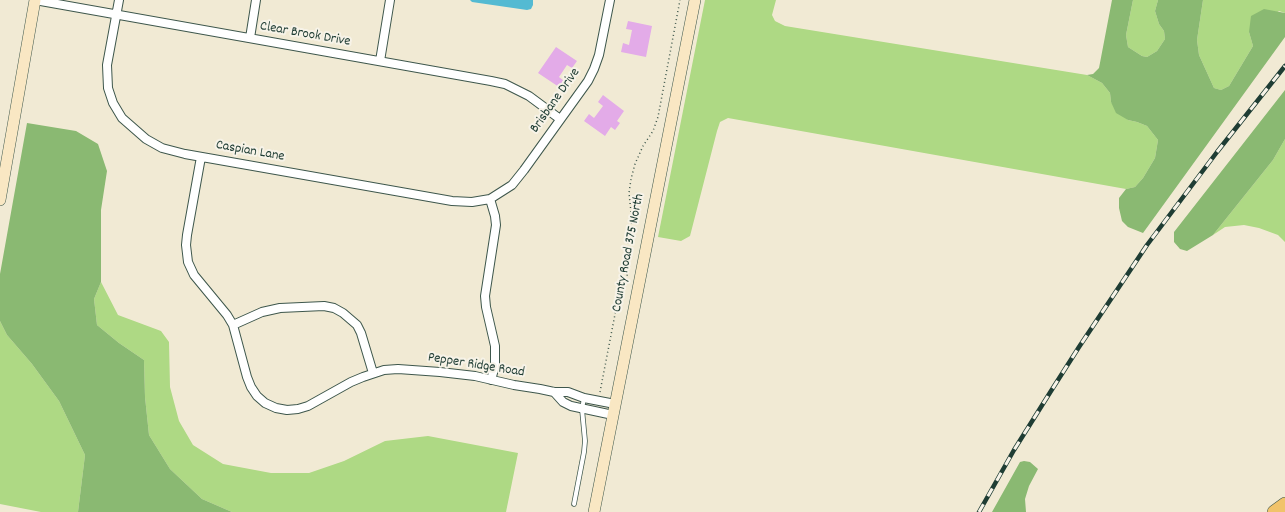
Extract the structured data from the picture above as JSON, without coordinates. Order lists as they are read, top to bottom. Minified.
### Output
{"streets":{"street":["Clear Brook Drive","Brisbane Drive","Caspian Lane","County Road 375 North","Pepper Ridge Road"]},"crossings":[["Clear Brook Drive","Brisbane Drive"],["Clear Brook Drive","Caspian Lane"],["Brisbane Drive","Caspian Lane"],["Caspian Lane","Pepper Ridge Road"],["County Road 375 North","Pepper Ridge Road"]]}
